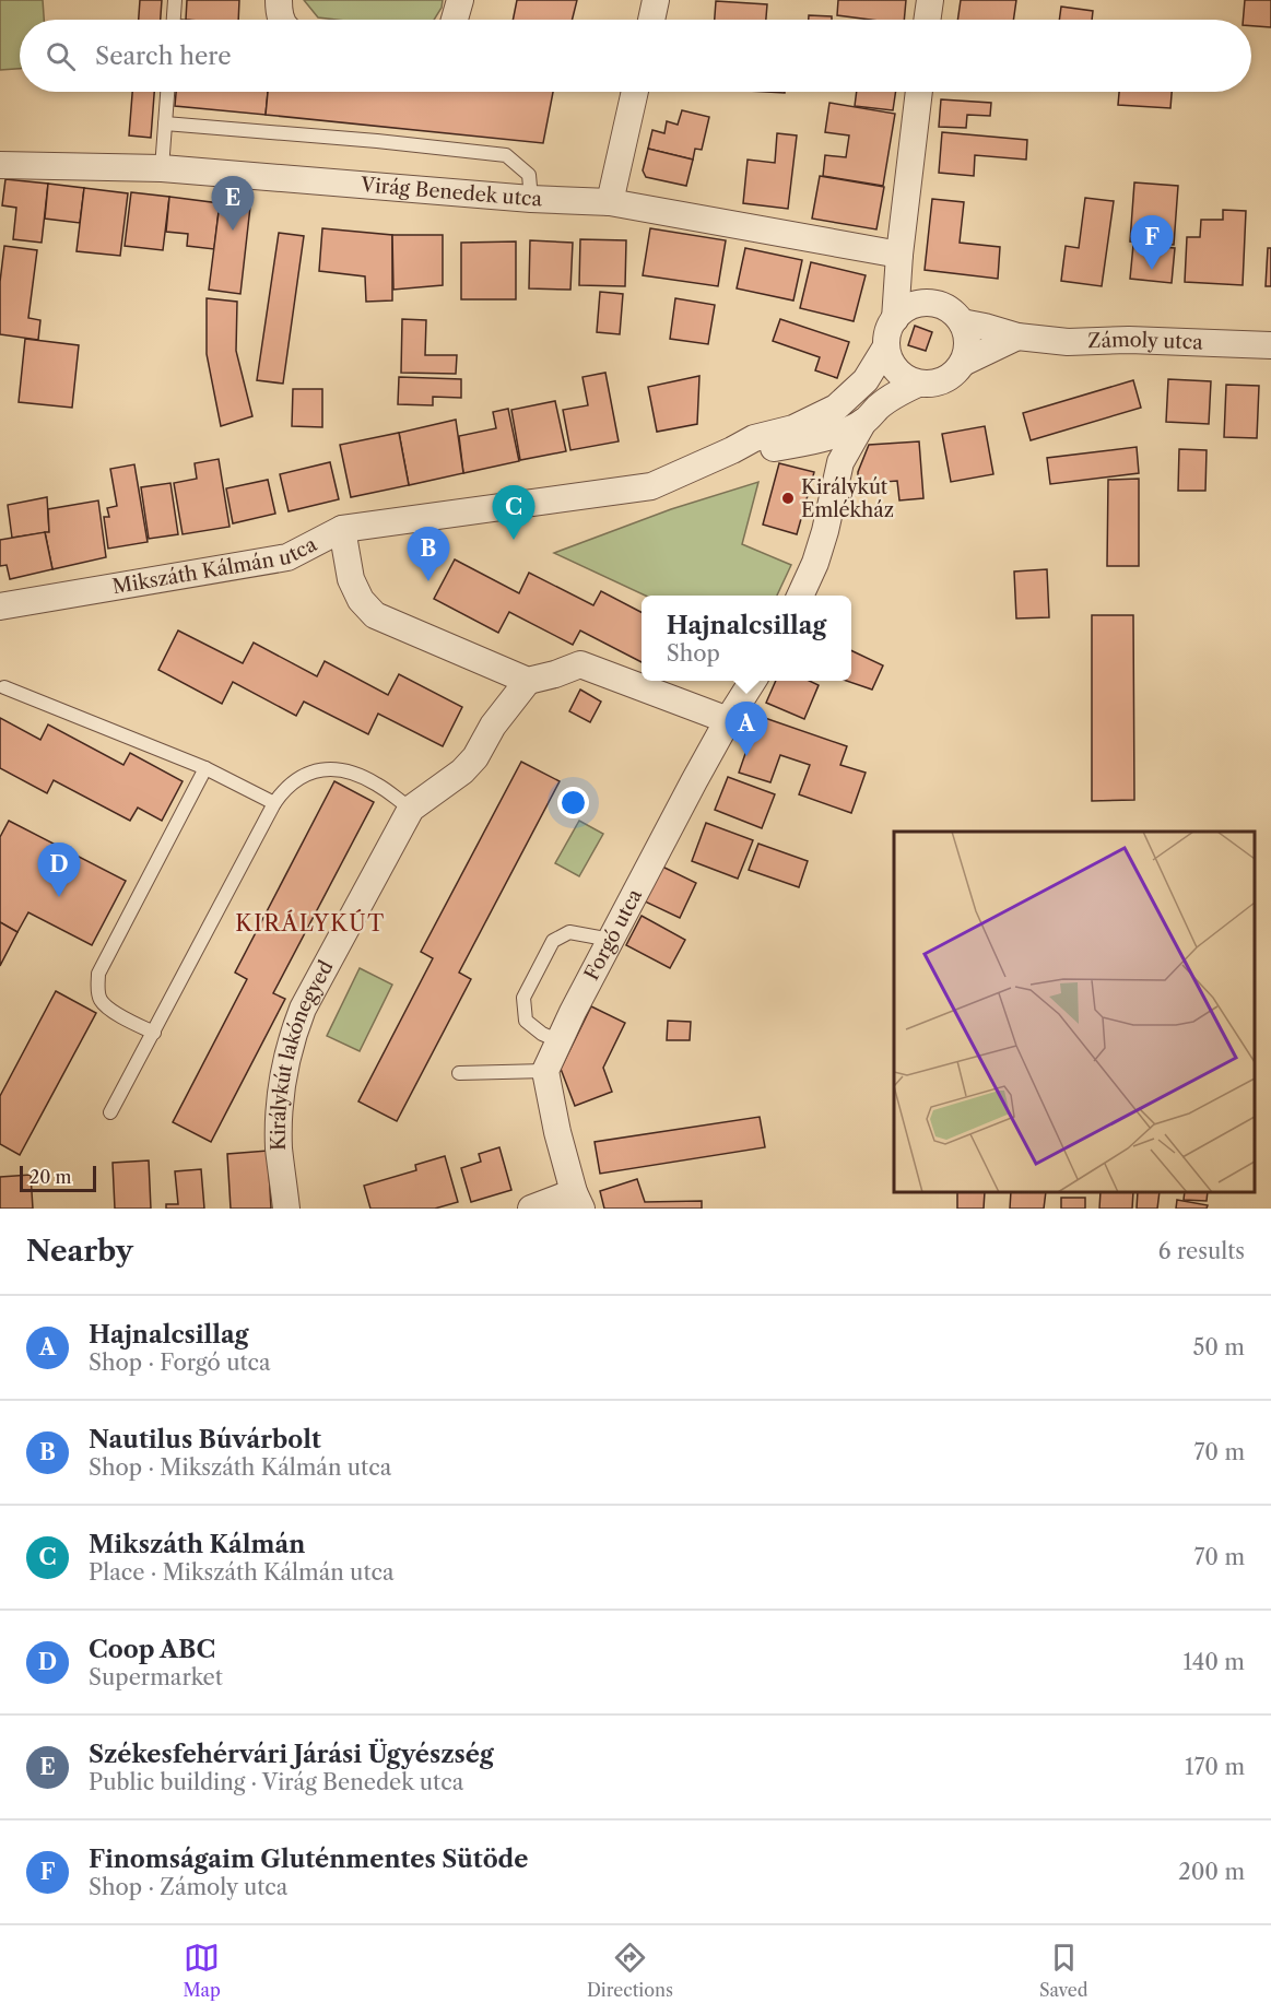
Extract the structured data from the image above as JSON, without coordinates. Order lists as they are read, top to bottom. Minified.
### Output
{"streets":{"street":["Virág Benedek utca","Zámoly utca","Mikszáth Kálmán utca","Forgó utca","Királykút lakónegyed"]},"crossings":[["Zámoly utca","Mikszáth Kálmán utca"],["Mikszáth Kálmán utca","Királykút lakónegyed"]],"districts":["KIRÁLYKÚT"],"places":["Királykút Emlékház"],"scale_bar":"20 m","page":{"search":"Search here","pins":["E","F","C","B","A","D"],"popup":["Hajnalcsillag","Shop"],"scale":"20 m","heading":["Nearby","6 results"],"list":[{"mark":"A","name":"Hajnalcsillag","note":"Shop · Forgó utca","value":"50 m"},{"mark":"B","name":"Nautilus Búvárbolt","note":"Shop · Mikszáth Kálmán utca","value":"70 m"},{"mark":"C","name":"Mikszáth Kálmán","note":"Place · Mikszáth Kálmán utca","value":"70 m"},{"mark":"D","name":"Coop ABC","note":"Supermarket","value":"140 m"},{"mark":"E","name":"Székesfehérvári Járási Ügyészség","note":"Public building · Virág Benedek utca","value":"170 m"},{"mark":"F","name":"Finomságaim Gluténmentes Sütöde","note":"Shop · Zámoly utca","value":"200 m"}],"nav":["Map","Directions","Saved"]}}
